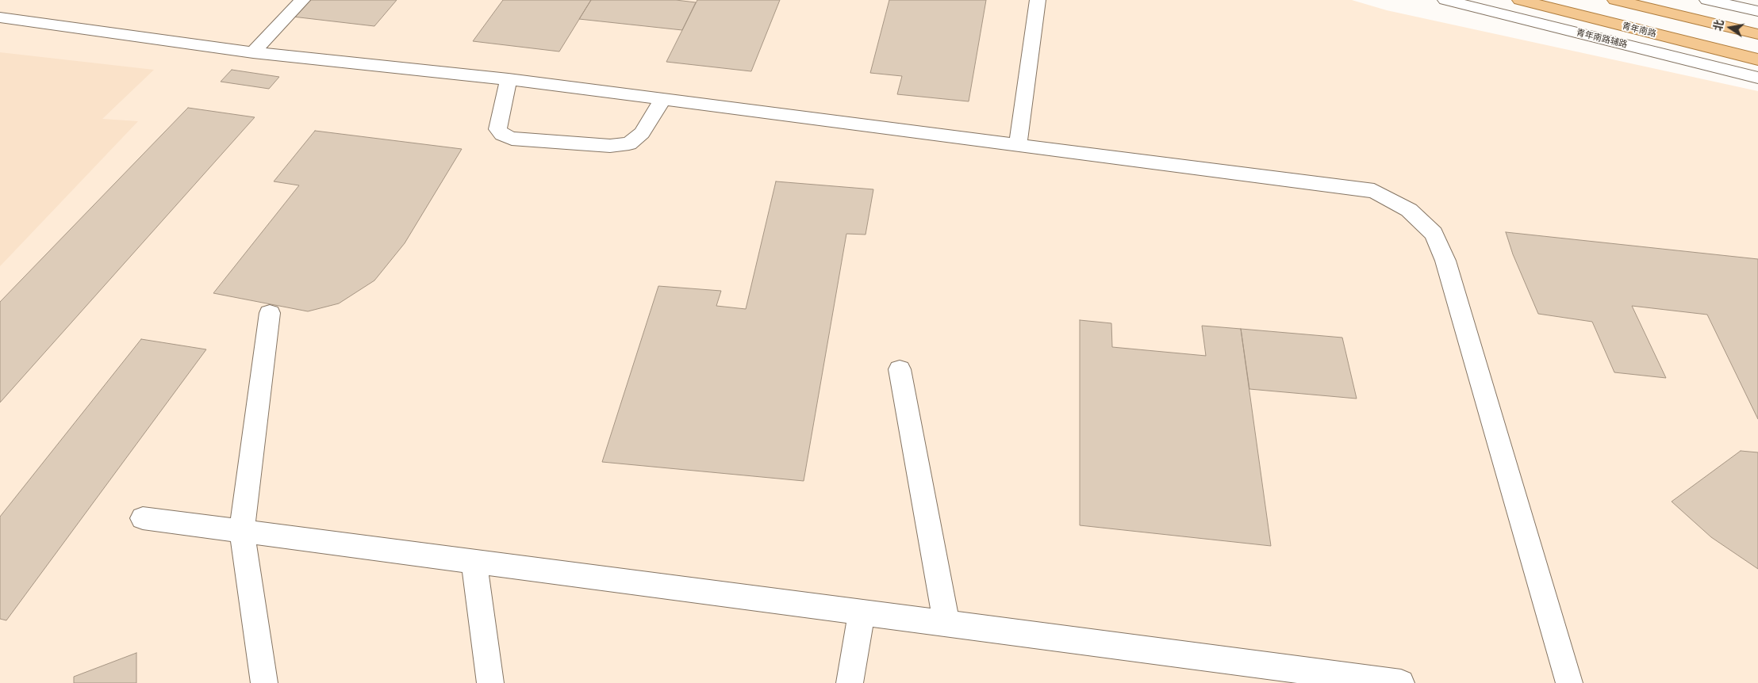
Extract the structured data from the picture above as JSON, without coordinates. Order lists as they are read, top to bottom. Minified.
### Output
{"streets":{"main road":["青年南路"],"lane":["青年南路辅路"]},"north":"left"}
